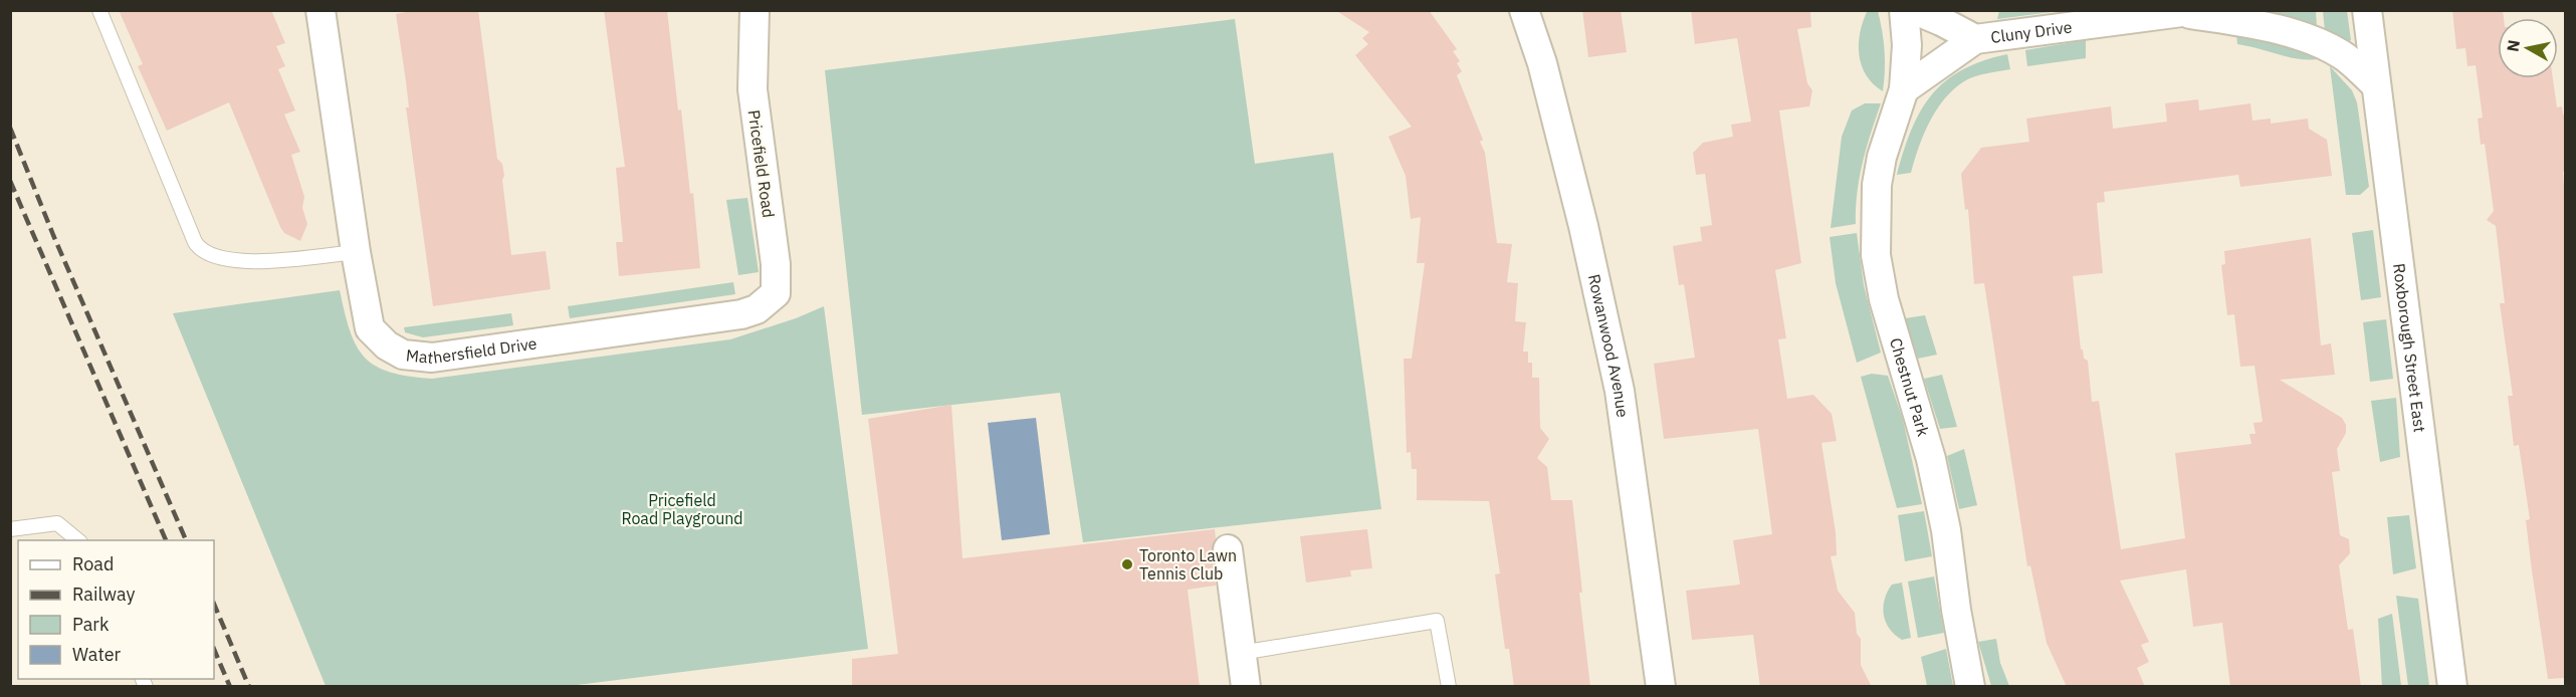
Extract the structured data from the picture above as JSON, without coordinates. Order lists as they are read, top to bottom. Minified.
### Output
{"streets":{"street":["Cluny Drive","Pricefield Road","Rowanwood Avenue","Mathersfield Drive","Roxborough Street East","Chestnut Park"]},"crossings":[["Cluny Drive","Roxborough Street East"],["Pricefield Road","Mathersfield Drive"]],"parks":["Pricefield Road Playground"],"places":["Toronto Lawn Tennis Club"],"legend":["Road","Railway","Park","Water"],"north":"left"}
